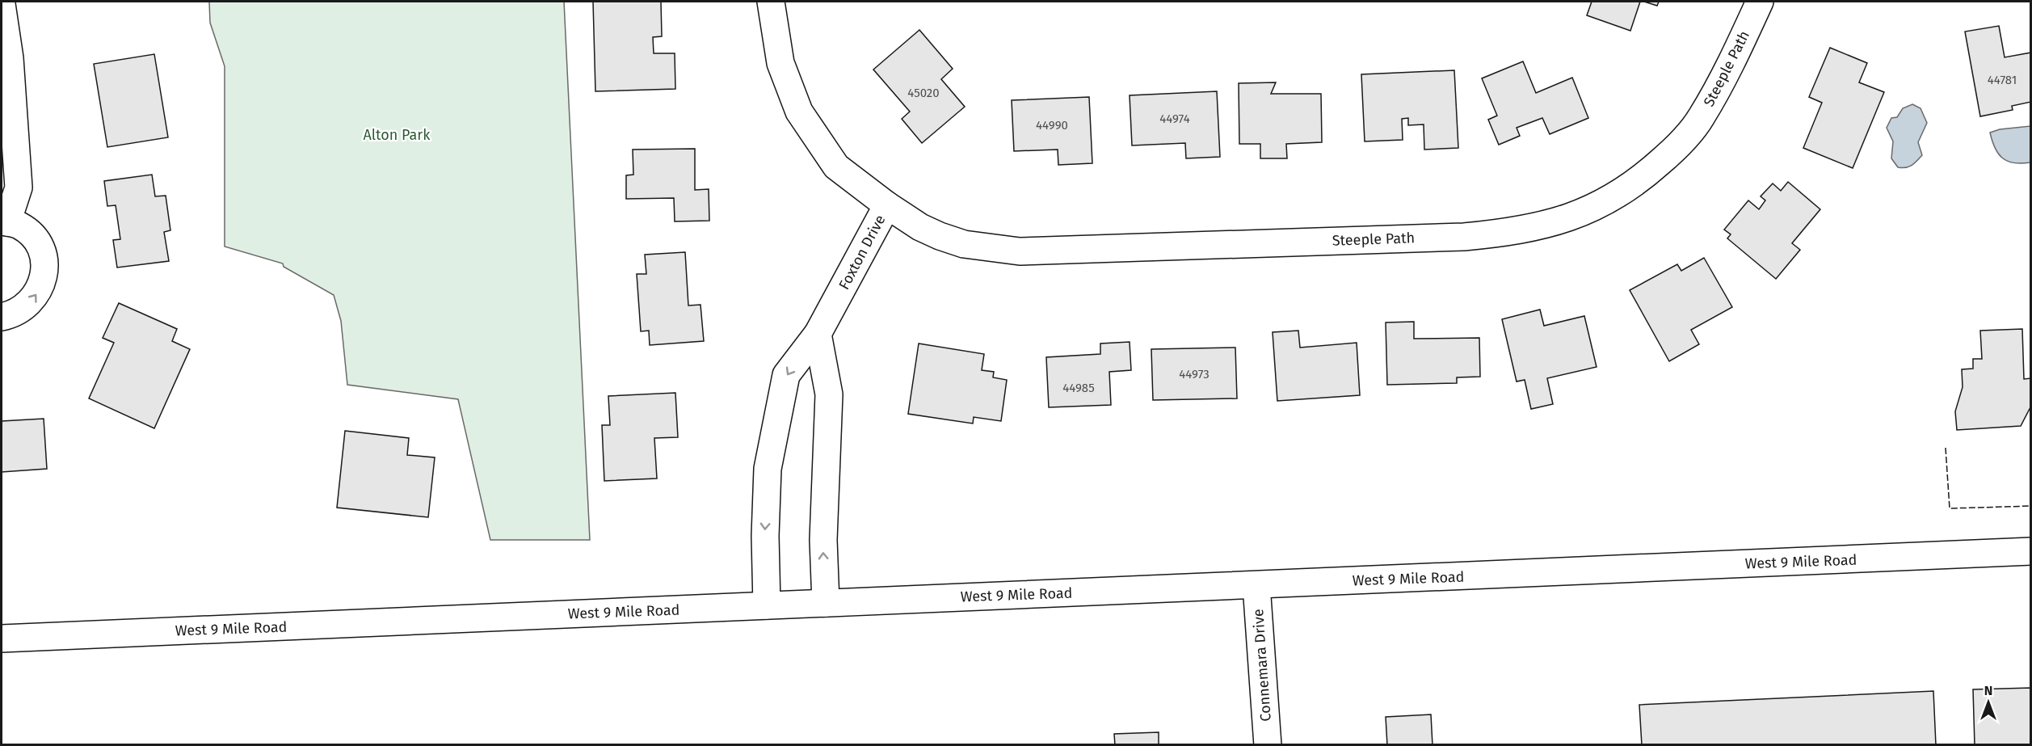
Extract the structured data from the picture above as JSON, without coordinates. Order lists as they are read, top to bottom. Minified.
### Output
{"streets":{"street":["Steeple Path","Foxton Drive","West 9 Mile Road","Connemara Drive"]},"crossings":[["Steeple Path","Foxton Drive"],["Foxton Drive","West 9 Mile Road"],["West 9 Mile Road","Connemara Drive"]],"parks":["Alton Park"],"house_numbers":["44781","45020","44974","44990","44973","44985"],"north":"top"}
